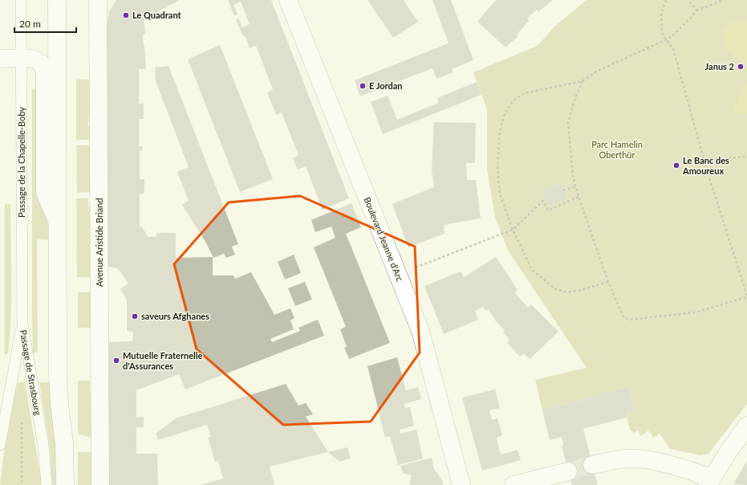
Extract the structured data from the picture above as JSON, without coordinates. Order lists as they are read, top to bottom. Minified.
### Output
{"streets":{"street":["Boulevard Jeanne d'Arc","Avenue Aristide Briand"],"lane":["Passage de la Chapelle-Boby","Passage de Strasbourg"]},"crossings":[["Passage de la Chapelle-Boby","Passage de Strasbourg"]],"parks":["Parc Hamelin Oberthür"],"places":["Le Quadrant","Janus 2","E Jordan","Le Banc des Amoureux","saveurs Afghanes","Mutuelle Fraternelle d'Assurances"],"scale_bar":"20 m"}
